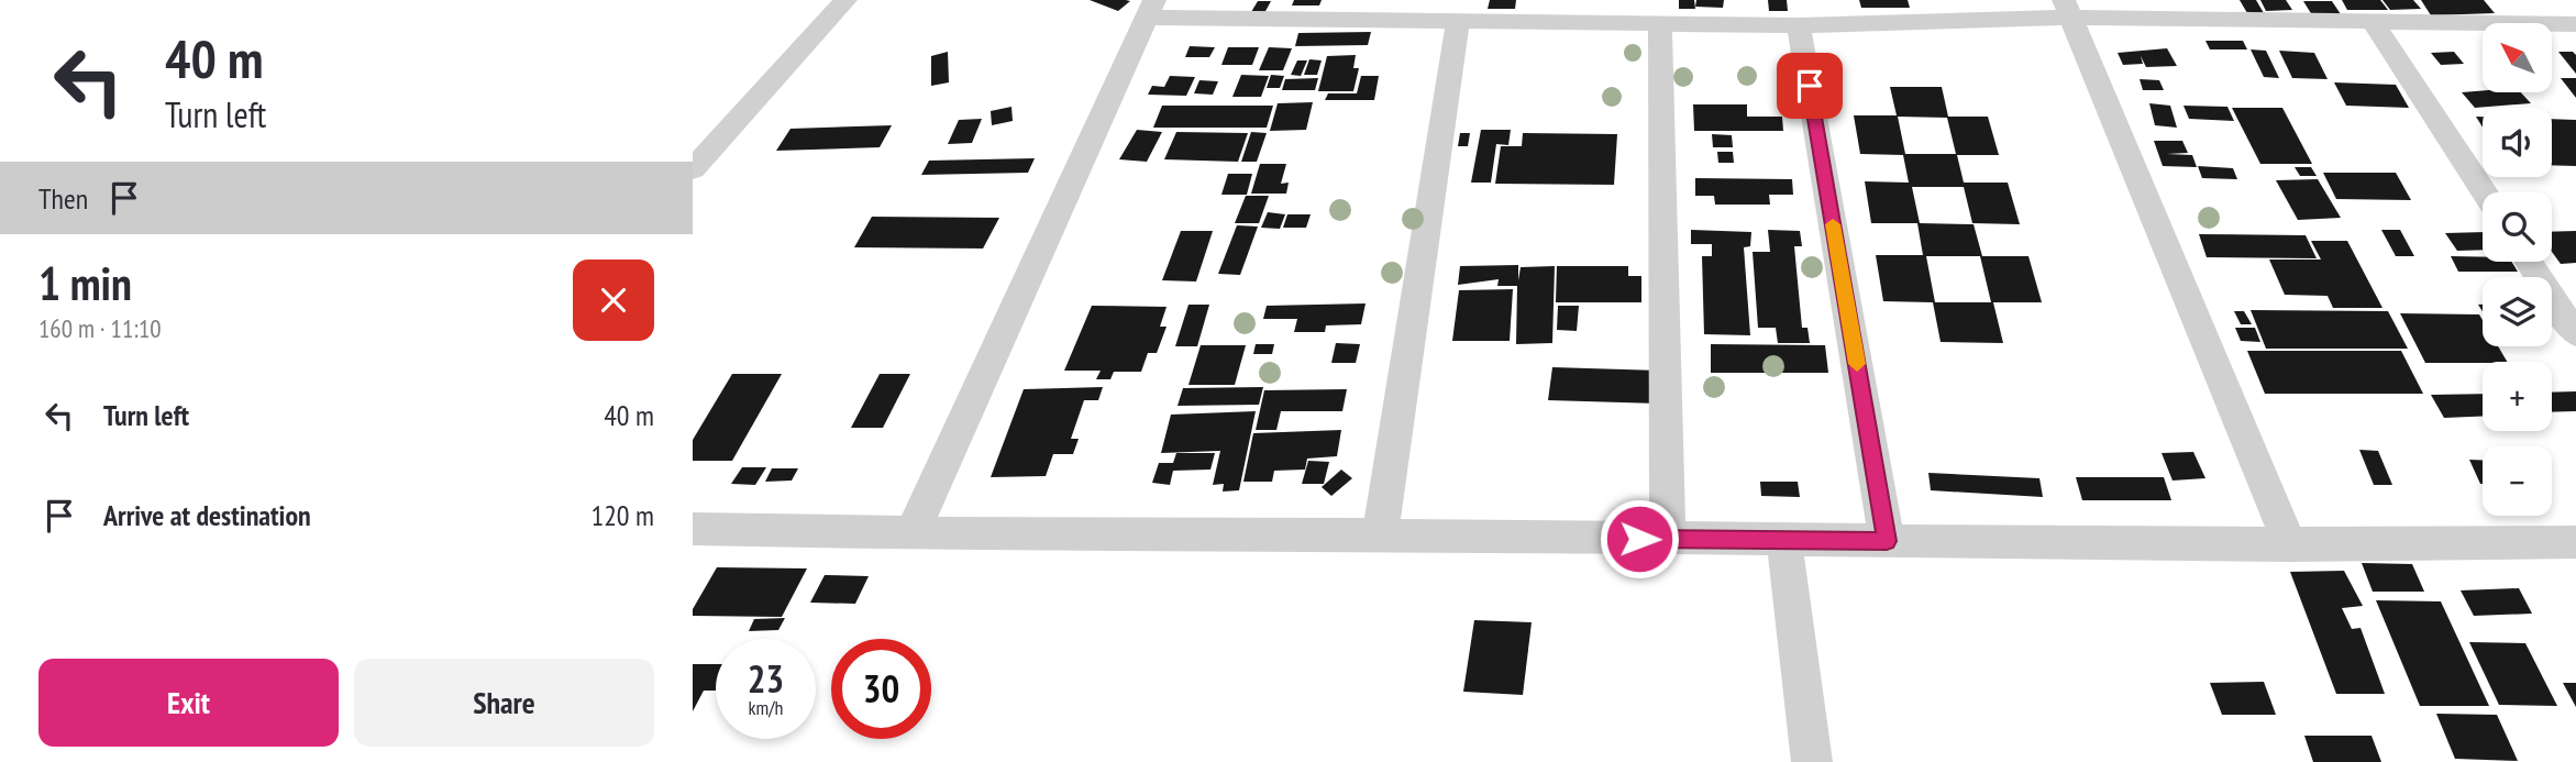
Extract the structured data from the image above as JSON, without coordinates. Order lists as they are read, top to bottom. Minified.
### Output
{"north":"top left","page":{"turn":["40 m","Turn left"],"map_buttons":["+","−"],"then":"Then","heading":["1 min","160 m · 11:10"],"list":[{"name":"Turn left","value":"40 m"},{"name":"Arrive at destination","value":"120 m"}],"speed":"23 km/h","limit":"30","buttons":["Exit","Share"]}}
